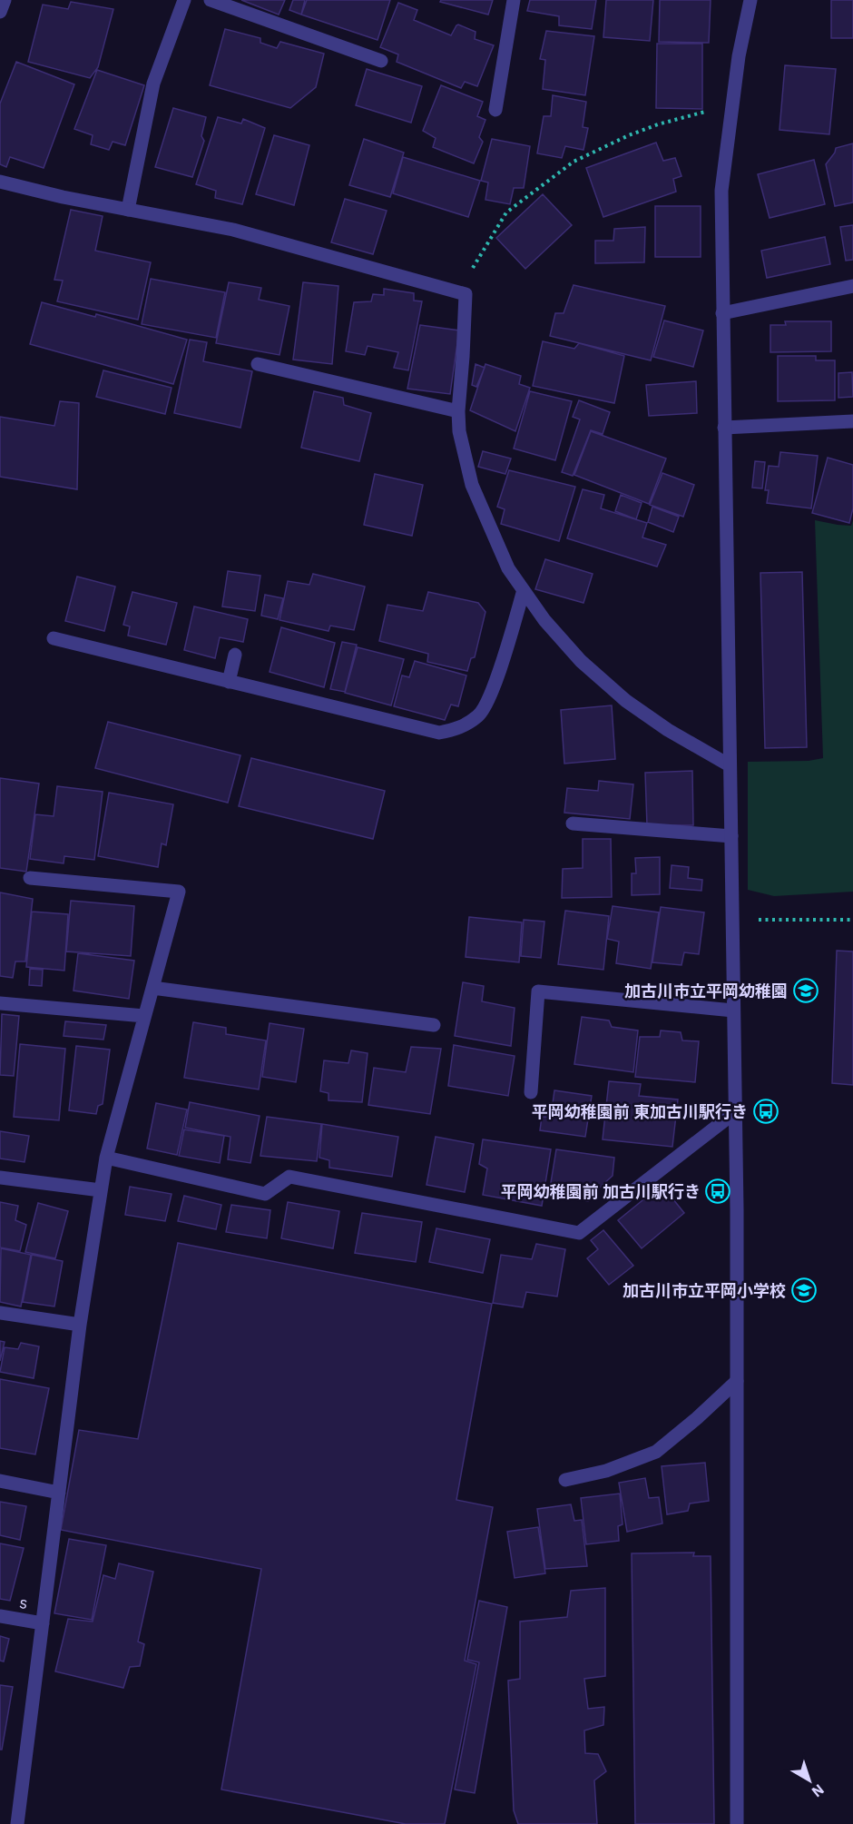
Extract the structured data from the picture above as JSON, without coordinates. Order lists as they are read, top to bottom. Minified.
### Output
{"streets":{"street":["s"]},"places":{"school or university":["加古川市立平岡幼稚園","加古川市立平岡小学校"],"bus stop":["平岡幼稚園前 東加古川駅行き","平岡幼稚園前 加古川駅行き"]},"north":"bottom right"}
